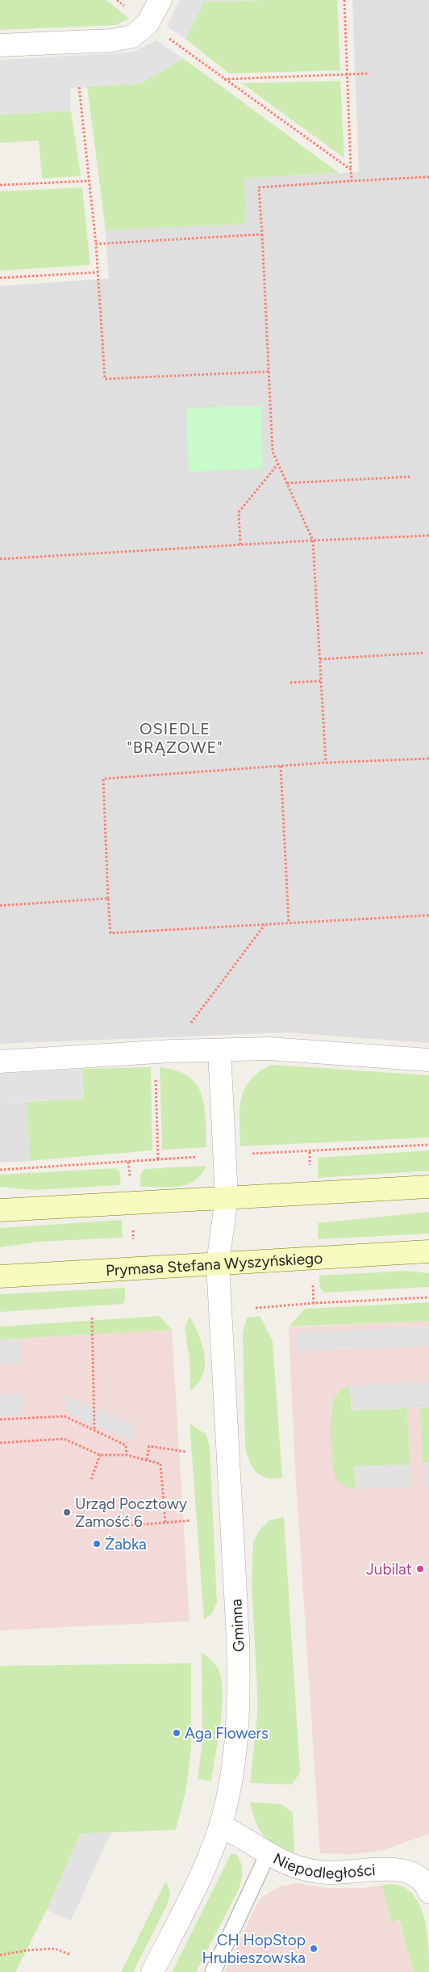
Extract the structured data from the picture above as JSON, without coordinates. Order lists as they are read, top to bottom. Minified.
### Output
{"streets":{"main road":["Prymasa Stefana Wyszyńskiego"],"street":["Gminna","Niepodległości"]},"crossings":[["Prymasa Stefana Wyszyńskiego","Gminna"],["Gminna","Niepodległości"]],"districts":["OSIEDLE \"BRĄZOWE\""],"places":["Urząd Pocztowy Zamość 6","Żabka","Jubilat","Aga Flowers","CH HopStop Hrubieszowska"]}
